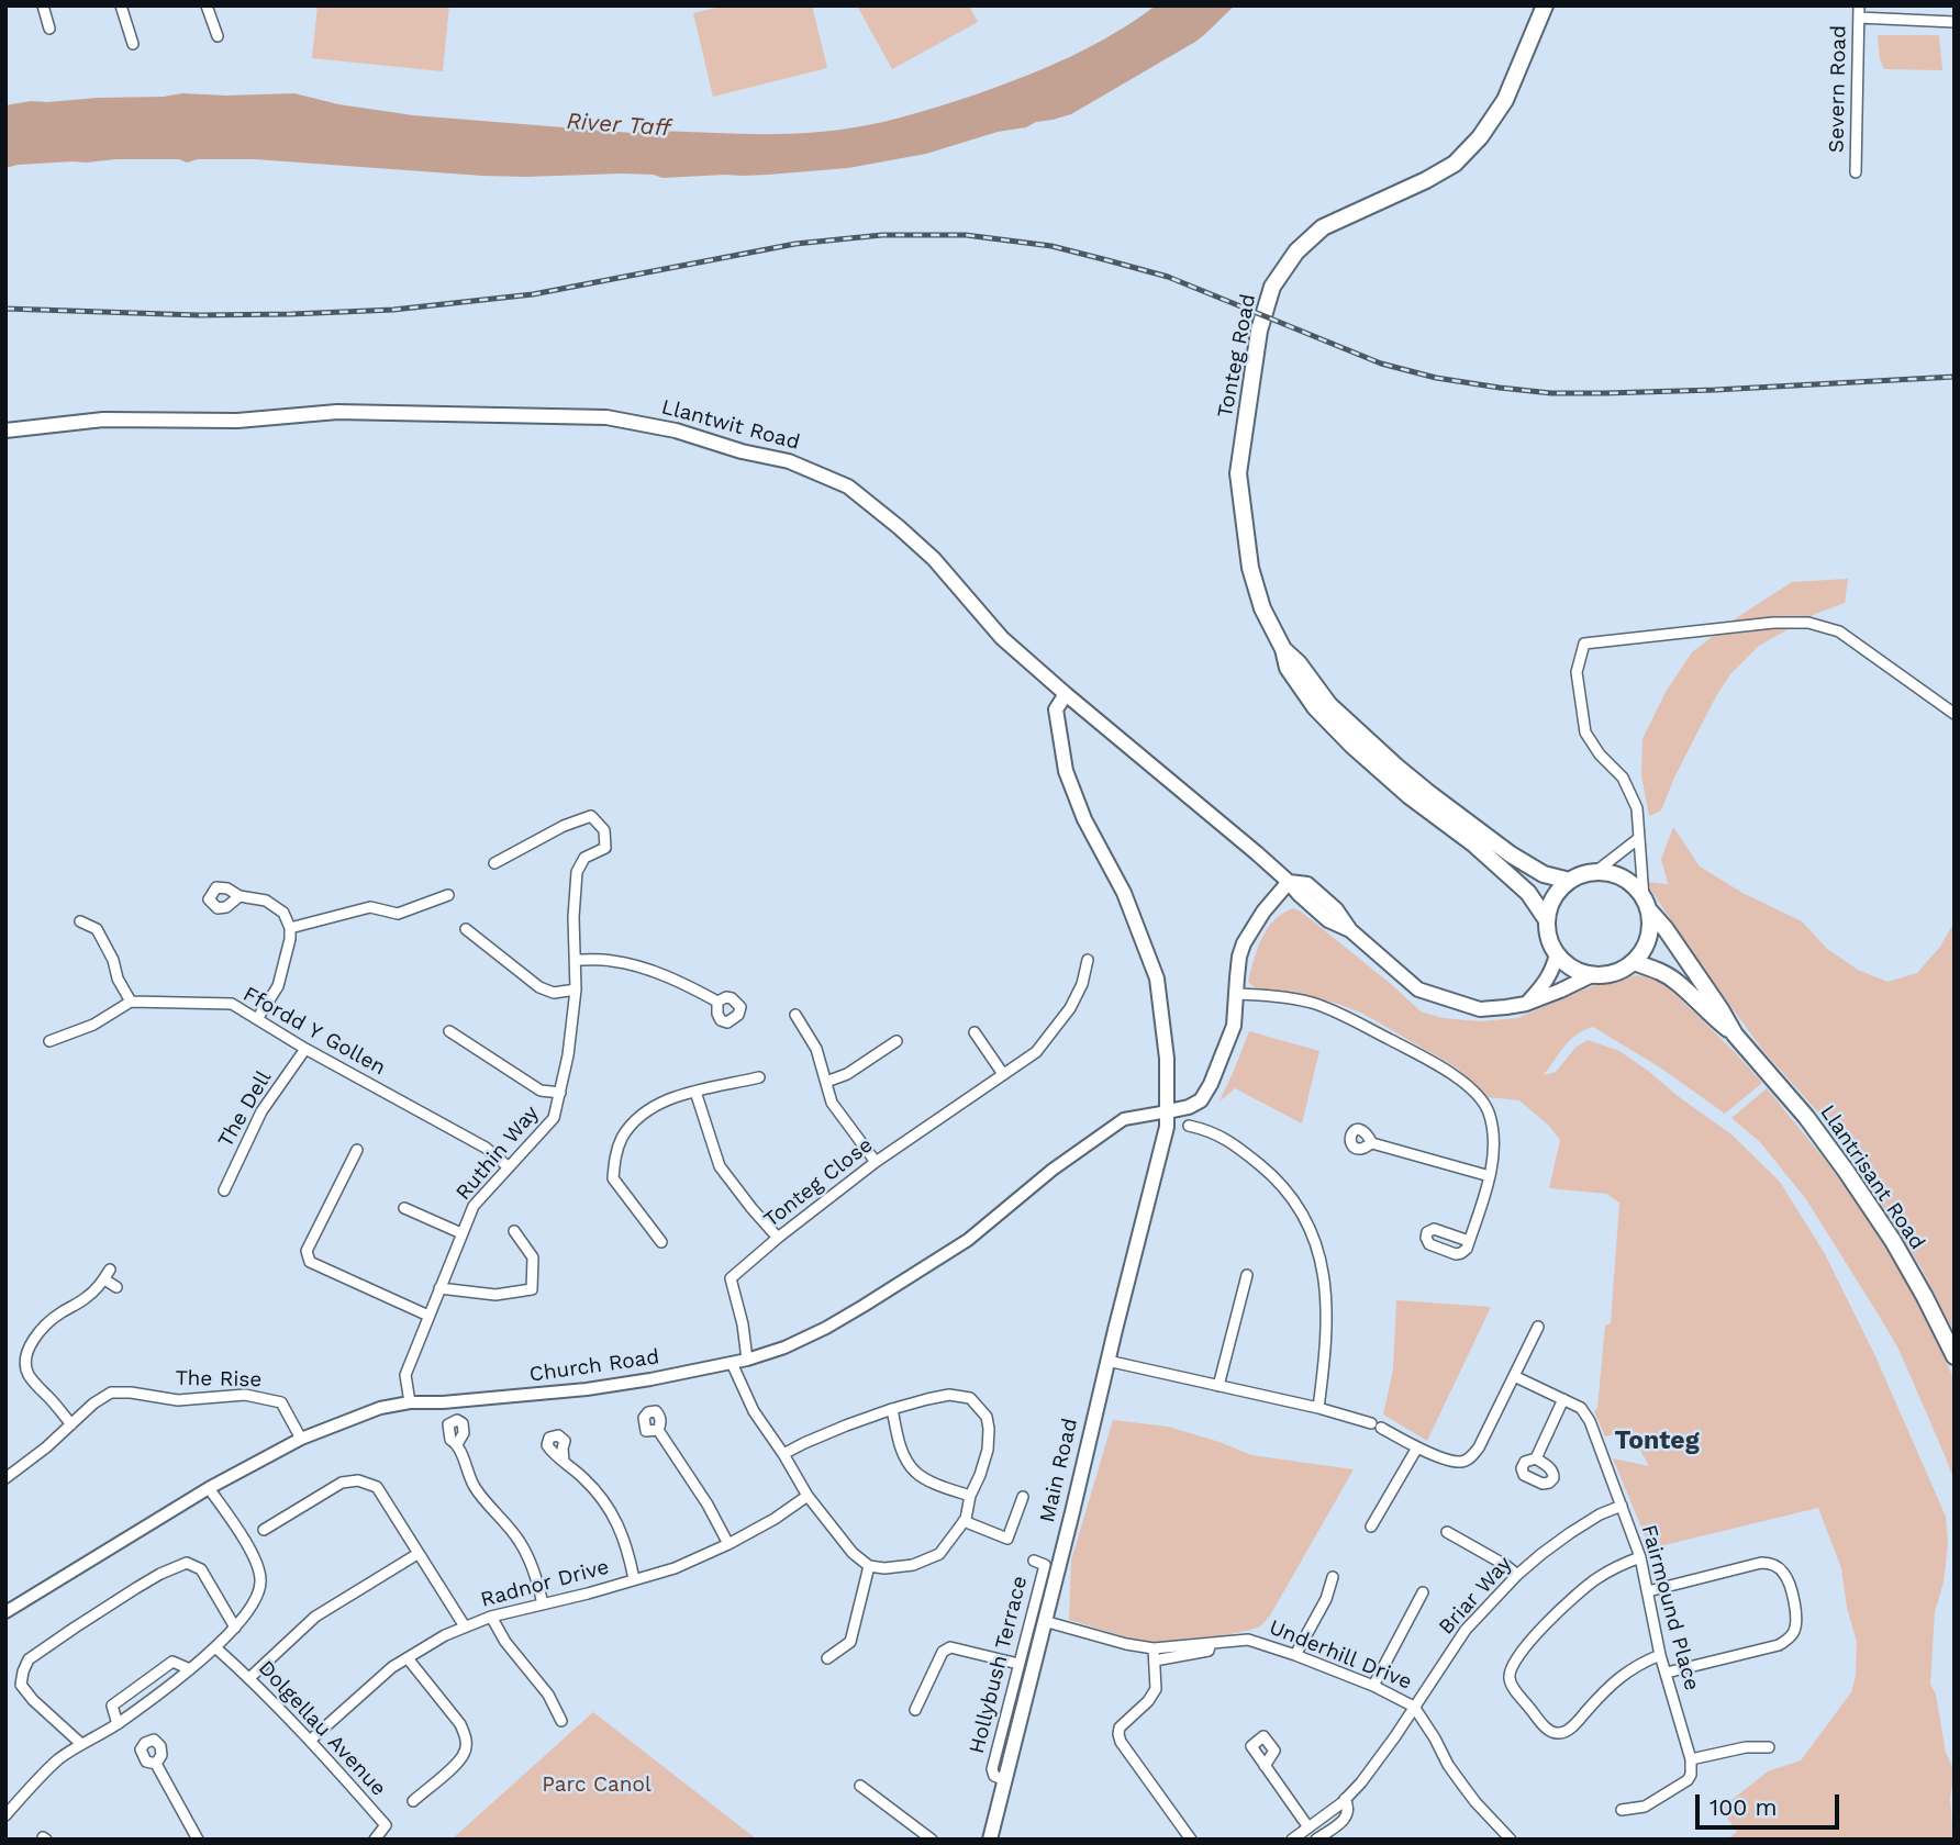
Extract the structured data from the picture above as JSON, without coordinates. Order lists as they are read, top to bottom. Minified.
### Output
{"streets":{"main road":["Tonteg Road","Llantwit Road","Llantrisant Road","Main Road"],"street":["Severn Road","Ffordd Y Gollen","The Dell","Ruthin Way","Tonteg Close","Church Road","The Rise","Radnor Drive","Briar Way","Fairmound Place","Underhill Drive","Hollybush Terrace","Dolgellau Avenue"]},"crossings":[["Tonteg Road","Llantrisant Road"],["Llantwit Road","Main Road"],["Ffordd Y Gollen","The Dell"],["Ffordd Y Gollen","Ruthin Way"],["Ruthin Way","Church Road"],["Tonteg Close","Church Road"],["Church Road","The Rise"],["Church Road","Main Road"],["Main Road","Underhill Drive"],["Main Road","Hollybush Terrace"],["Radnor Drive","Dolgellau Avenue"],["Briar Way","Fairmound Place"],["Briar Way","Underhill Drive"]],"districts":["Tonteg"],"water":["River Taff"],"parks":["Parc Canol"],"scale_bar":"100 m"}
